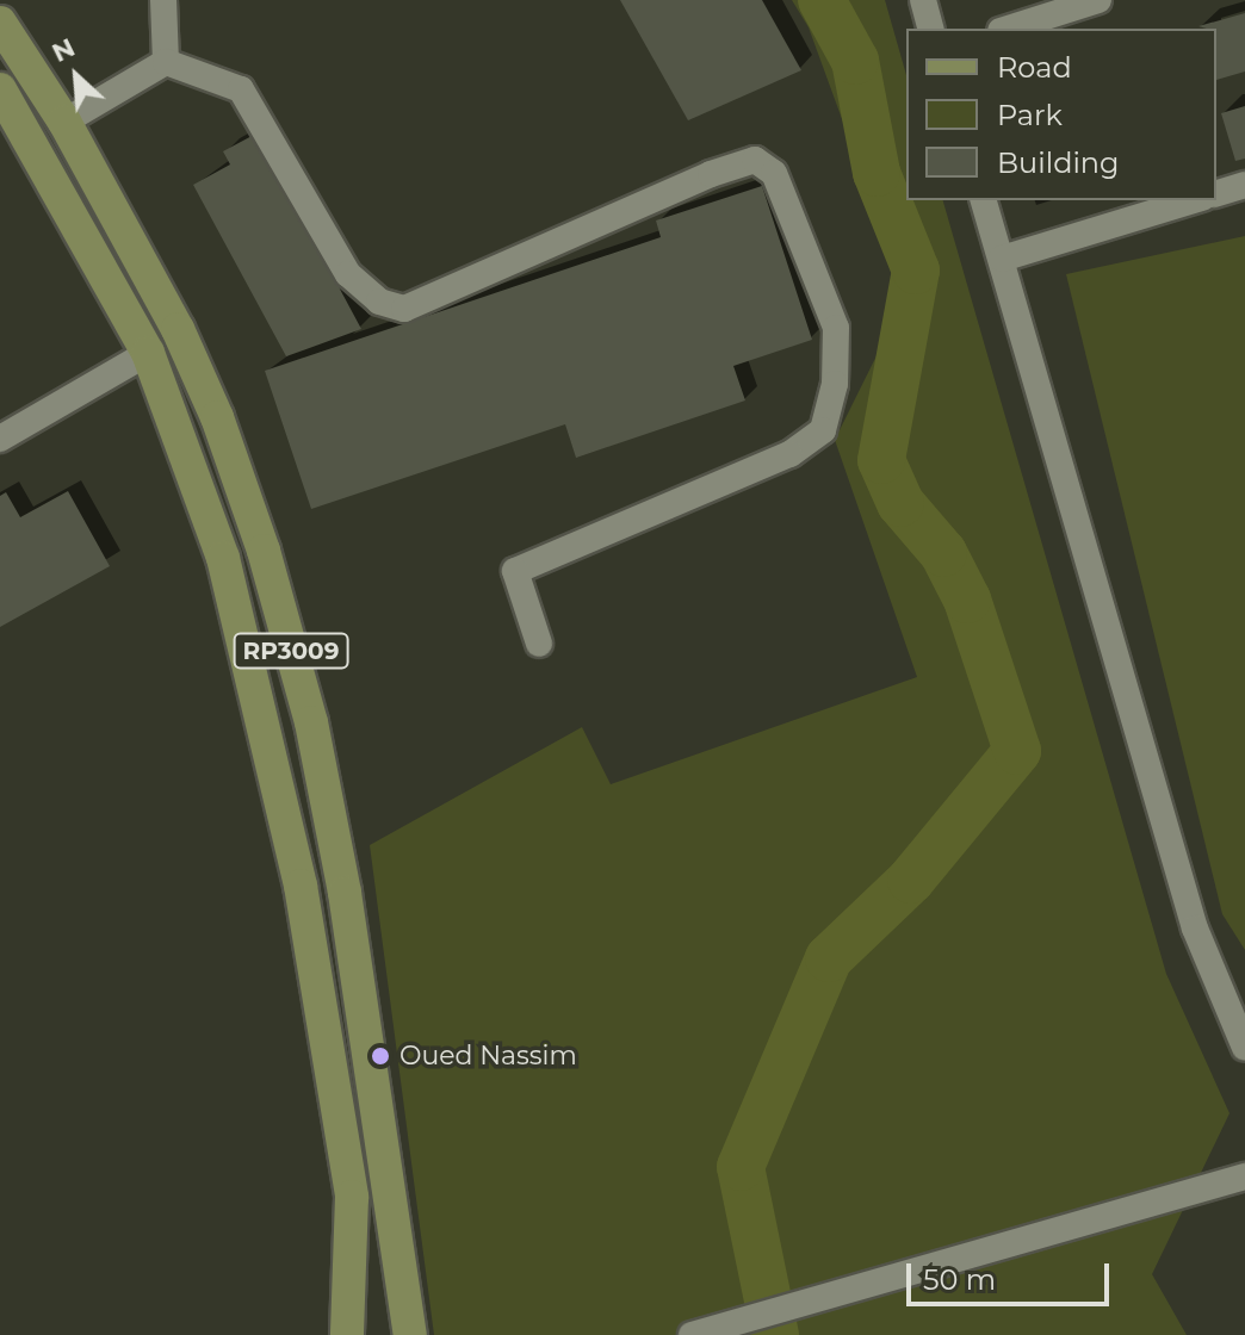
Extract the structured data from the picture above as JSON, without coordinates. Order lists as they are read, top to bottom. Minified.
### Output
{"streets":{"main road":["RP3009"]},"places":["Oued Nassim"],"legend":["Road","Park","Building"],"scale_bar":"50 m","north":"top left"}
